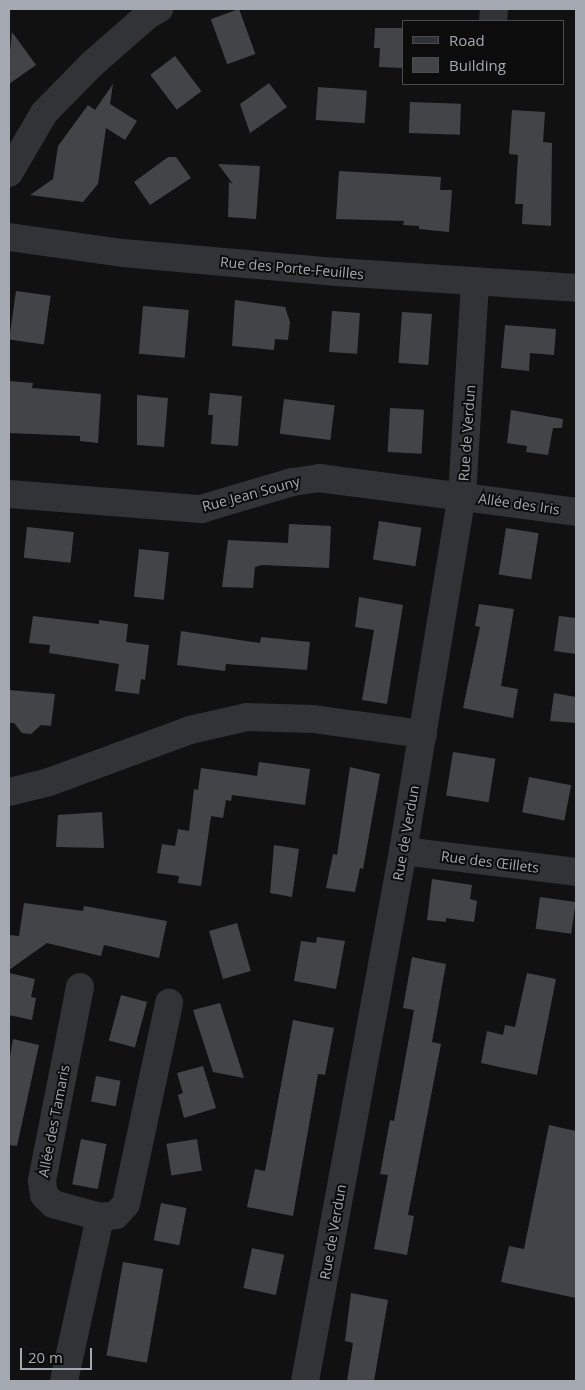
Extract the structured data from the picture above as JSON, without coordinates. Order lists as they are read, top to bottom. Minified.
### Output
{"streets":{"street":["Rue des Porte-Feuilles","Rue de Verdun","Rue Jean Souny","Allée des Iris","Rue des Œillets","Allée des Tamaris"]},"crossings":[["Rue des Porte-Feuilles","Rue de Verdun"],["Rue de Verdun","Rue Jean Souny"],["Rue de Verdun","Allée des Iris"],["Rue de Verdun","Rue des Œillets"],["Rue Jean Souny","Allée des Iris"]],"legend":["Road","Building"],"scale_bar":"20 m"}
